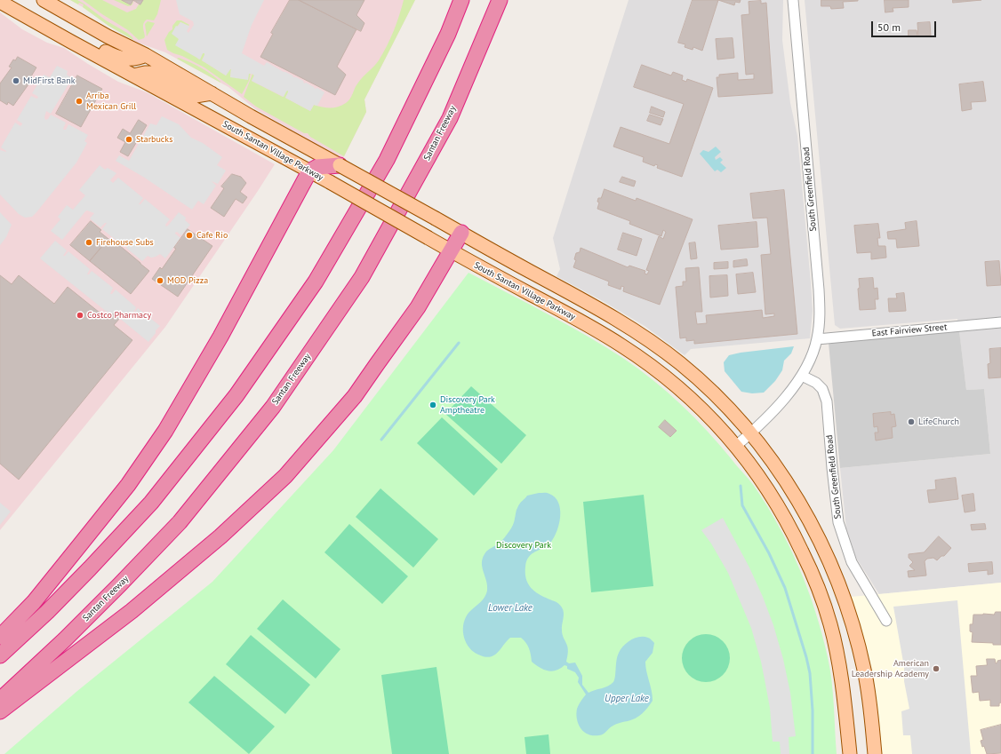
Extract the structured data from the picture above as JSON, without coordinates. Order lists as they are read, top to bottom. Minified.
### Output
{"streets":{"highway":["Santan Freeway"],"main road":["South Santan Village Parkway"],"street":["South Greenfield Road","East Fairview Street"]},"crossings":[["South Santan Village Parkway","South Greenfield Road"],["South Greenfield Road","East Fairview Street"]],"water":["Lower Lake","Upper Lake"],"parks":["Discovery Park"],"places":["MidFirst Bank","Arriba Mexican Grill","Starbucks","Cafe Rio","Firehouse Subs","MOD Pizza","Costco Pharmacy","Discovery Park Amptheatre","LifeChurch","American Leadership Academy"],"scale_bar":"50 m"}
